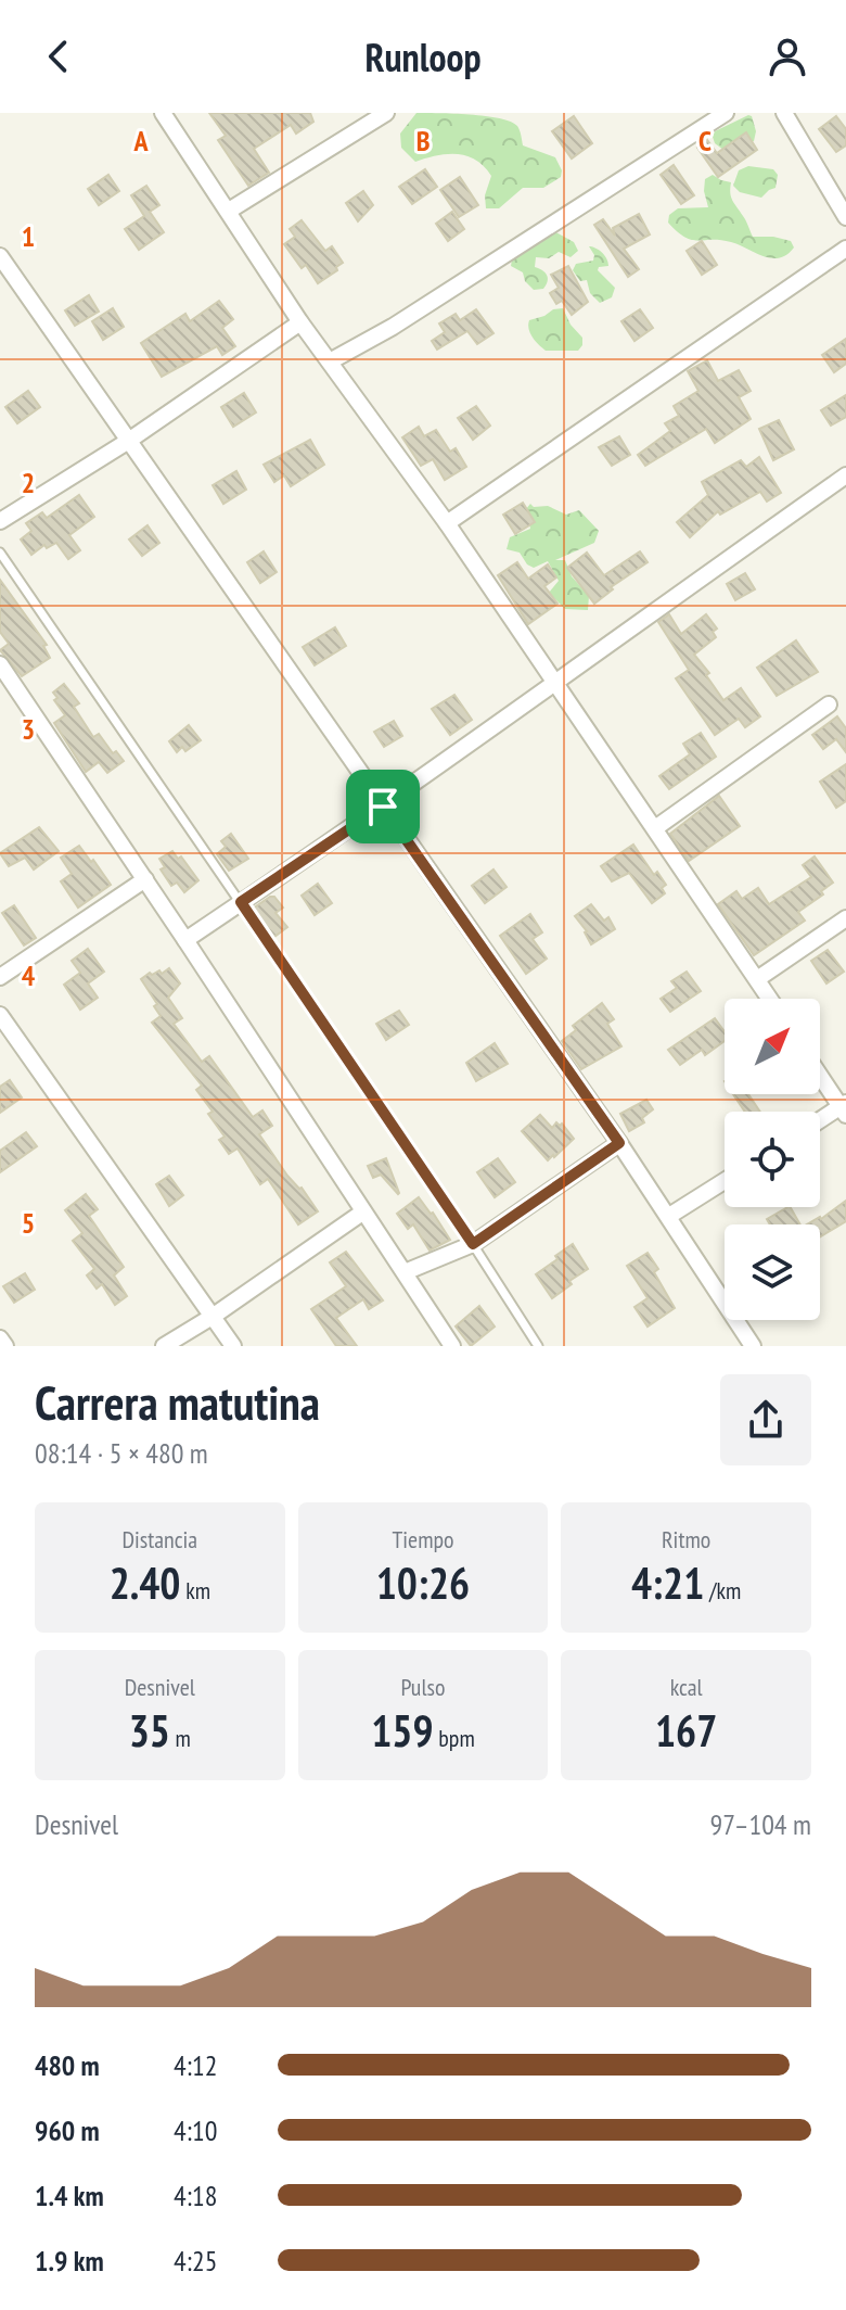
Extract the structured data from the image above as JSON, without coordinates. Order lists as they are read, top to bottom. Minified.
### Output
{"north":"top right","page":{"header":"Runloop","heading":["Carrera matutina","08:14 · 5 × 480 m"],"stats":[["Distancia","2.40 km"],["Tiempo","10:26"],["Ritmo","4:21 /km"],["Desnivel","35 m"],["Pulso","159 bpm"],["kcal","167"]],"chart":["Desnivel","97–104 m"],"list":[{"name":"480 m","note":"4:12"},{"name":"960 m","note":"4:10"},{"name":"1.4 km","note":"4:18"},{"name":"1.9 km","note":"4:25"}]},"grid":{"columns":["A","B","C"],"rows":["1","2","3","4","5"]}}
